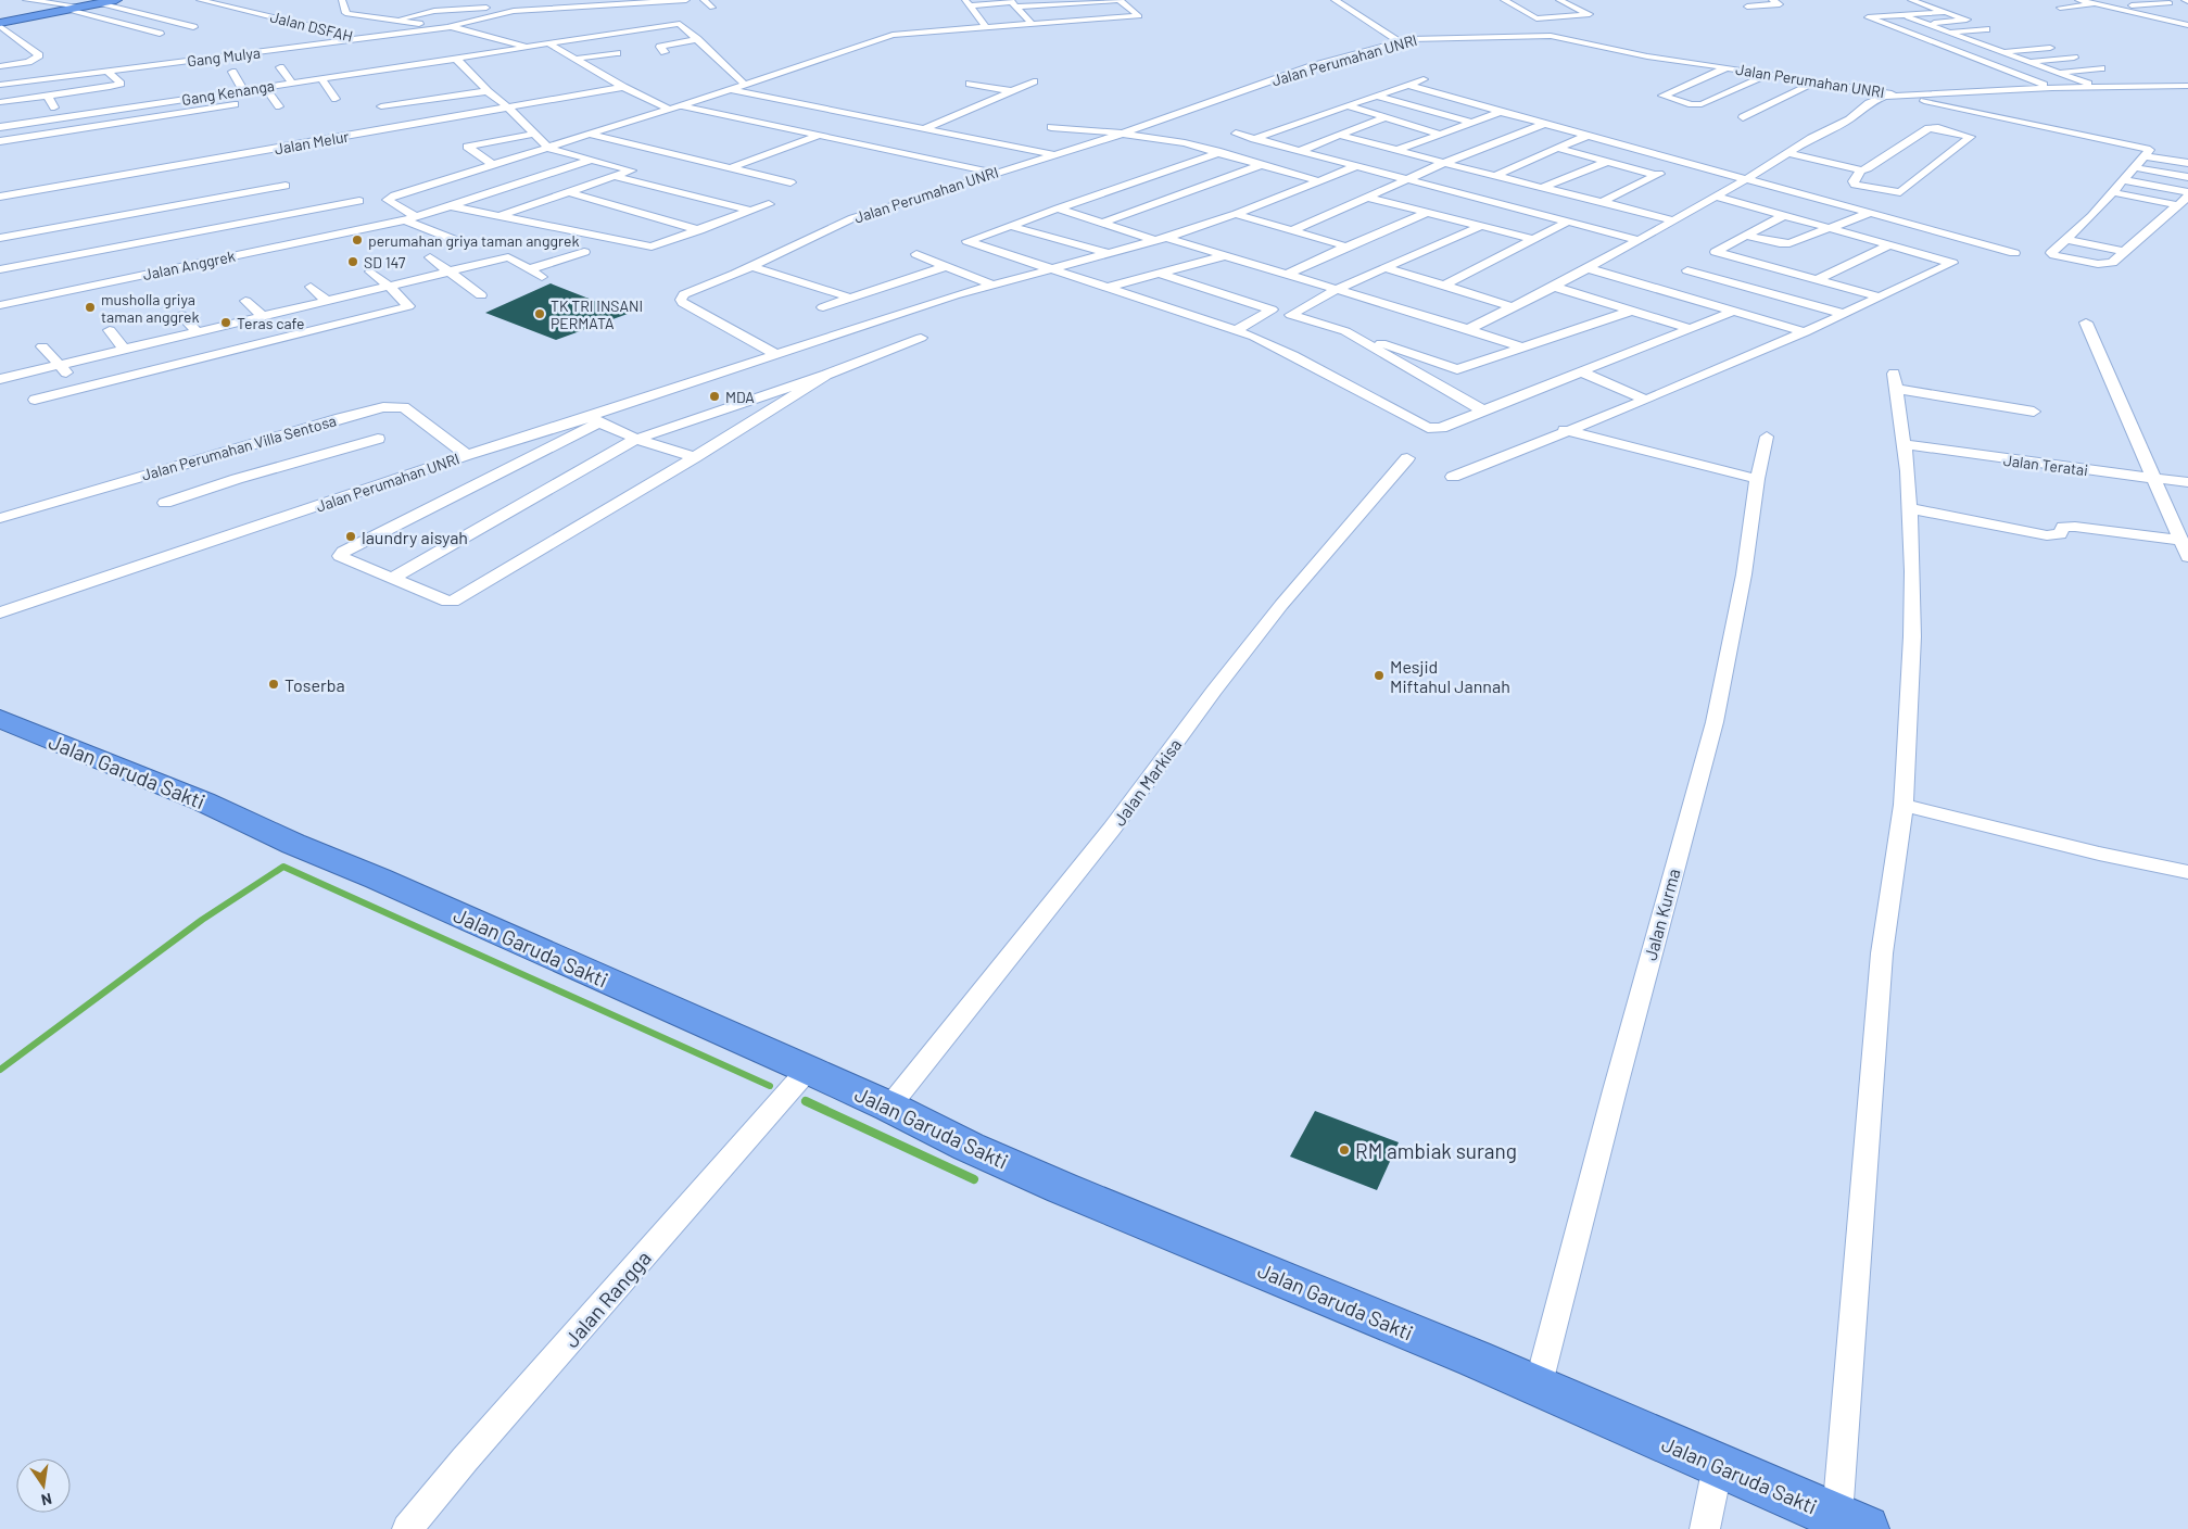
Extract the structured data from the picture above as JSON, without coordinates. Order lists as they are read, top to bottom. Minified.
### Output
{"streets":{"highway":["Jalan Garuda Sakti"],"street":["Jalan DSFAH","Gang Mulya","Jalan Perumahan UNRI","Gang Kenanga","Jalan Melur","Jalan Anggrek","Jalan Perumahan Villa Sentosa","Jalan Teratai","Jalan Markisa","Jalan Kurma","Jalan Rangga"]},"crossings":[["Jalan DSFAH","Gang Mulya"],["Jalan Perumahan UNRI","Jalan Perumahan Villa Sentosa"],["Jalan Garuda Sakti","Jalan Markisa"],["Jalan Garuda Sakti","Jalan Kurma"],["Jalan Garuda Sakti","Jalan Rangga"]],"places":["perumahan griya taman anggrek","SD 147","musholla griya taman anggrek","TK TRI INSANI PERMATA","Teras cafe","MDA","laundry aisyah","Mesjid Miftahul Jannah","Toserba","RM ambiak surang"],"north":"bottom"}
